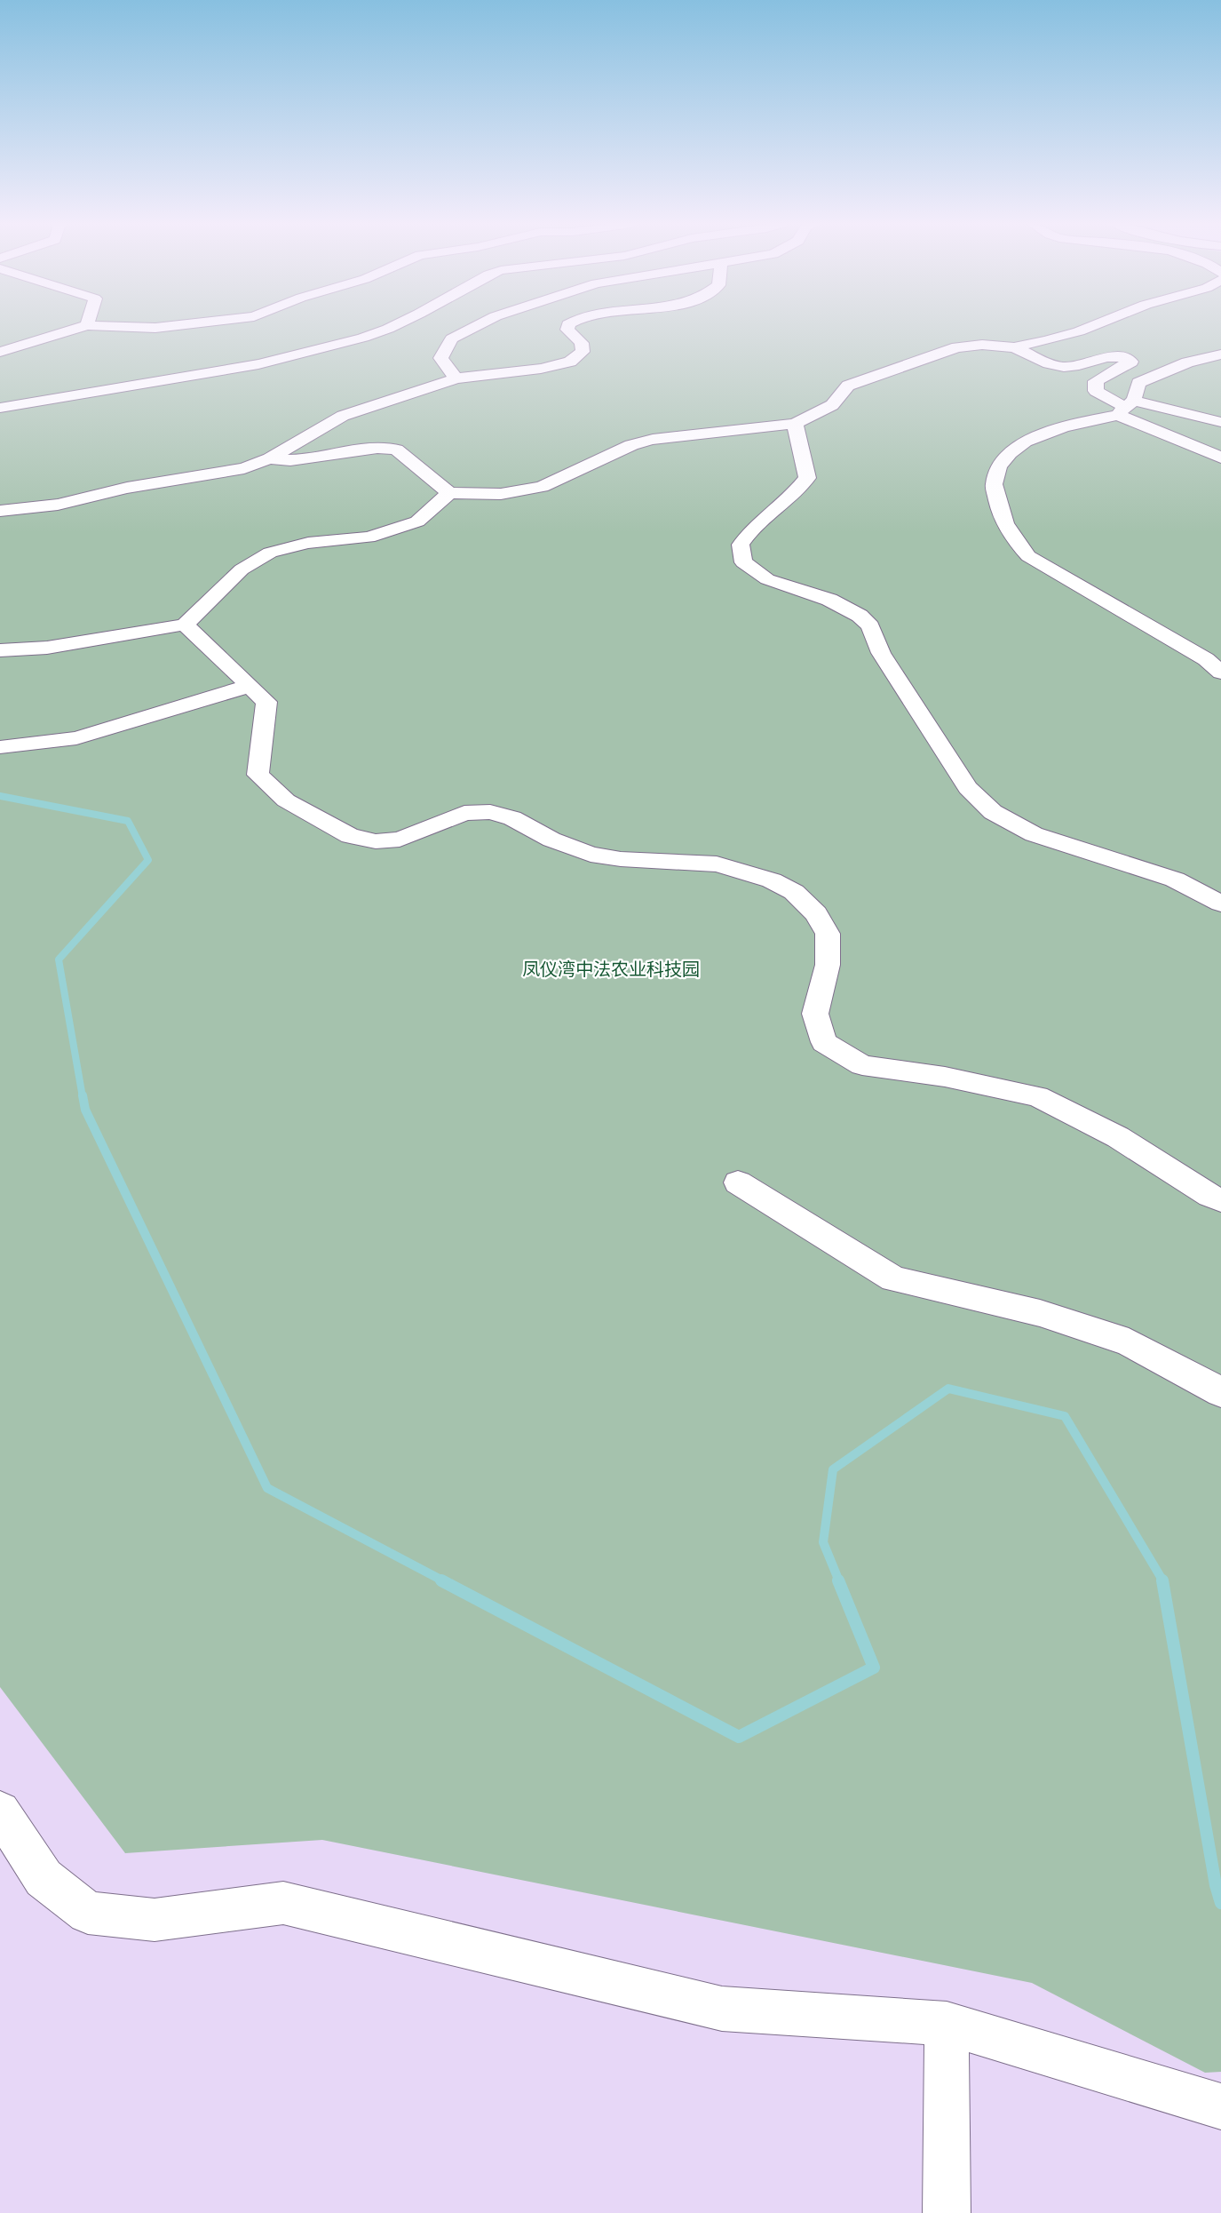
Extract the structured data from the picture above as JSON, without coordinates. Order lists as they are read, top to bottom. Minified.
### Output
{"parks":["凤仪湾中法农业科技园"]}
